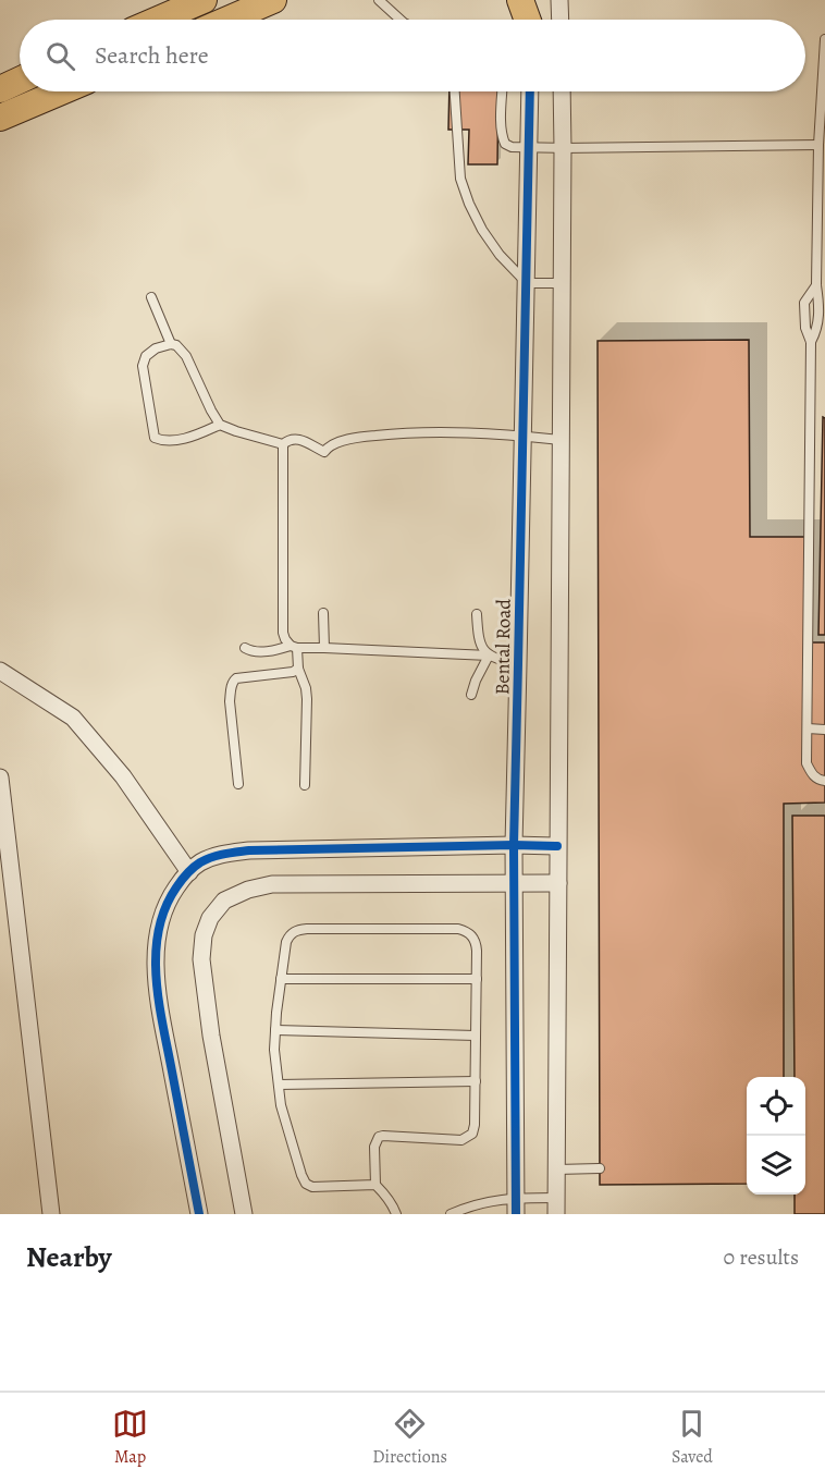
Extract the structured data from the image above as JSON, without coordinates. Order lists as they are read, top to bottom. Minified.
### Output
{"streets":{"street":["Bental Road"]},"page":{"search":"Search here","heading":["Nearby","0 results"],"nav":["Map","Directions","Saved"]}}
